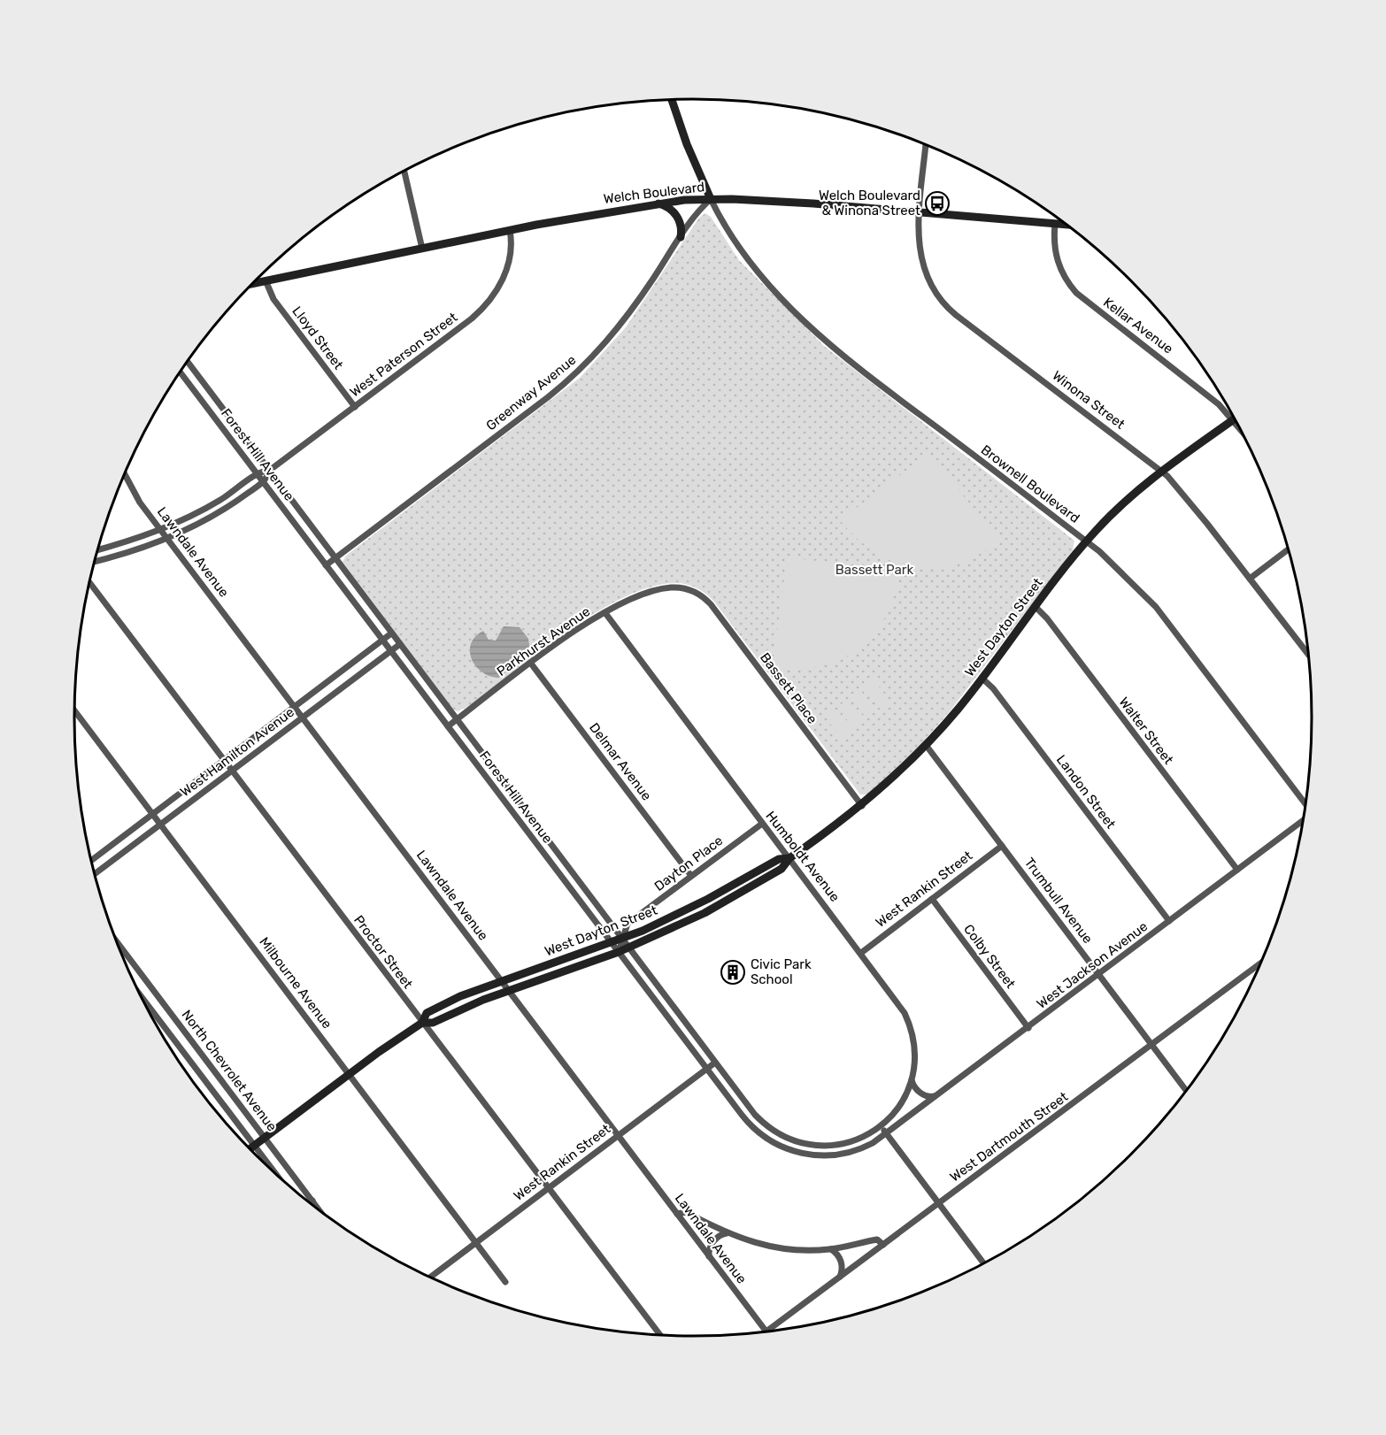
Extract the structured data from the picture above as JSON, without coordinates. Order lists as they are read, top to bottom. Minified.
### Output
{"streets":{"street":["Welch Boulevard","Kellar Avenue","Lloyd Street","West Paterson Street","Greenway Avenue","Winona Street","Forest Hill Avenue","Brownell Boulevard","Lawndale Avenue","West Dayton Street","Parkhurst Avenue","Bassett Place","Walter Street","West Hamilton Avenue","Delmar Avenue","Landon Street","Humboldt Avenue","Dayton Place","West Rankin Street","Trumbull Avenue","Proctor Street","Colby Street","West Jackson Avenue","Milbourne Avenue","North Chevrolet Avenue","West Dartmouth Street"]},"crossings":[["Welch Boulevard","Kellar Avenue"],["Welch Boulevard","Lloyd Street"],["Welch Boulevard","West Paterson Street"],["Welch Boulevard","Greenway Avenue"],["Welch Boulevard","Winona Street"],["Welch Boulevard","Brownell Boulevard"],["Lloyd Street","West Paterson Street"],["West Paterson Street","Forest Hill Avenue"],["West Paterson Street","Lawndale Avenue"],["Greenway Avenue","Forest Hill Avenue"],["Greenway Avenue","Brownell Boulevard"],["Winona Street","West Dayton Street"],["Forest Hill Avenue","West Dayton Street"],["Forest Hill Avenue","Parkhurst Avenue"],["Forest Hill Avenue","West Hamilton Avenue"],["Forest Hill Avenue","Humboldt Avenue"],["Forest Hill Avenue","Dayton Place"],["Forest Hill Avenue","West Rankin Street"],["Forest Hill Avenue","West Jackson Avenue"],["Brownell Boulevard","West Dayton Street"],["Lawndale Avenue","West Dayton Street"],["Lawndale Avenue","West Hamilton Avenue"],["Lawndale Avenue","West Rankin Street"],["Lawndale Avenue","West Dartmouth Street"],["West Dayton Street","Bassett Place"],["West Dayton Street","Walter Street"],["West Dayton Street","Landon Street"],["West Dayton Street","Humboldt Avenue"],["West Dayton Street","Dayton Place"],["West Dayton Street","Trumbull Avenue"],["West Dayton Street","Proctor Street"],["West Dayton Street","Milbourne Avenue"],["West Dayton Street","North Chevrolet Avenue"],["Parkhurst Avenue","Bassett Place"],["Parkhurst Avenue","Delmar Avenue"],["Parkhurst Avenue","Humboldt Avenue"],["Walter Street","West Jackson Avenue"],["West Hamilton Avenue","Proctor Street"],["West Hamilton Avenue","Milbourne Avenue"],["Delmar Avenue","Dayton Place"],["Landon Street","West Jackson Avenue"],["Humboldt Avenue","Dayton Place"],["Humboldt Avenue","West Rankin Street"],["West Rankin Street","Trumbull Avenue"],["West Rankin Street","Proctor Street"],["West Rankin Street","Colby Street"],["West Rankin Street","Milbourne Avenue"],["Trumbull Avenue","West Jackson Avenue"],["Trumbull Avenue","West Dartmouth Street"],["Colby Street","West Jackson Avenue"]],"parks":["Bassett Park"],"places":{"bus stop":["Welch Boulevard & Winona Street"],"building":["Civic Park School"]}}
